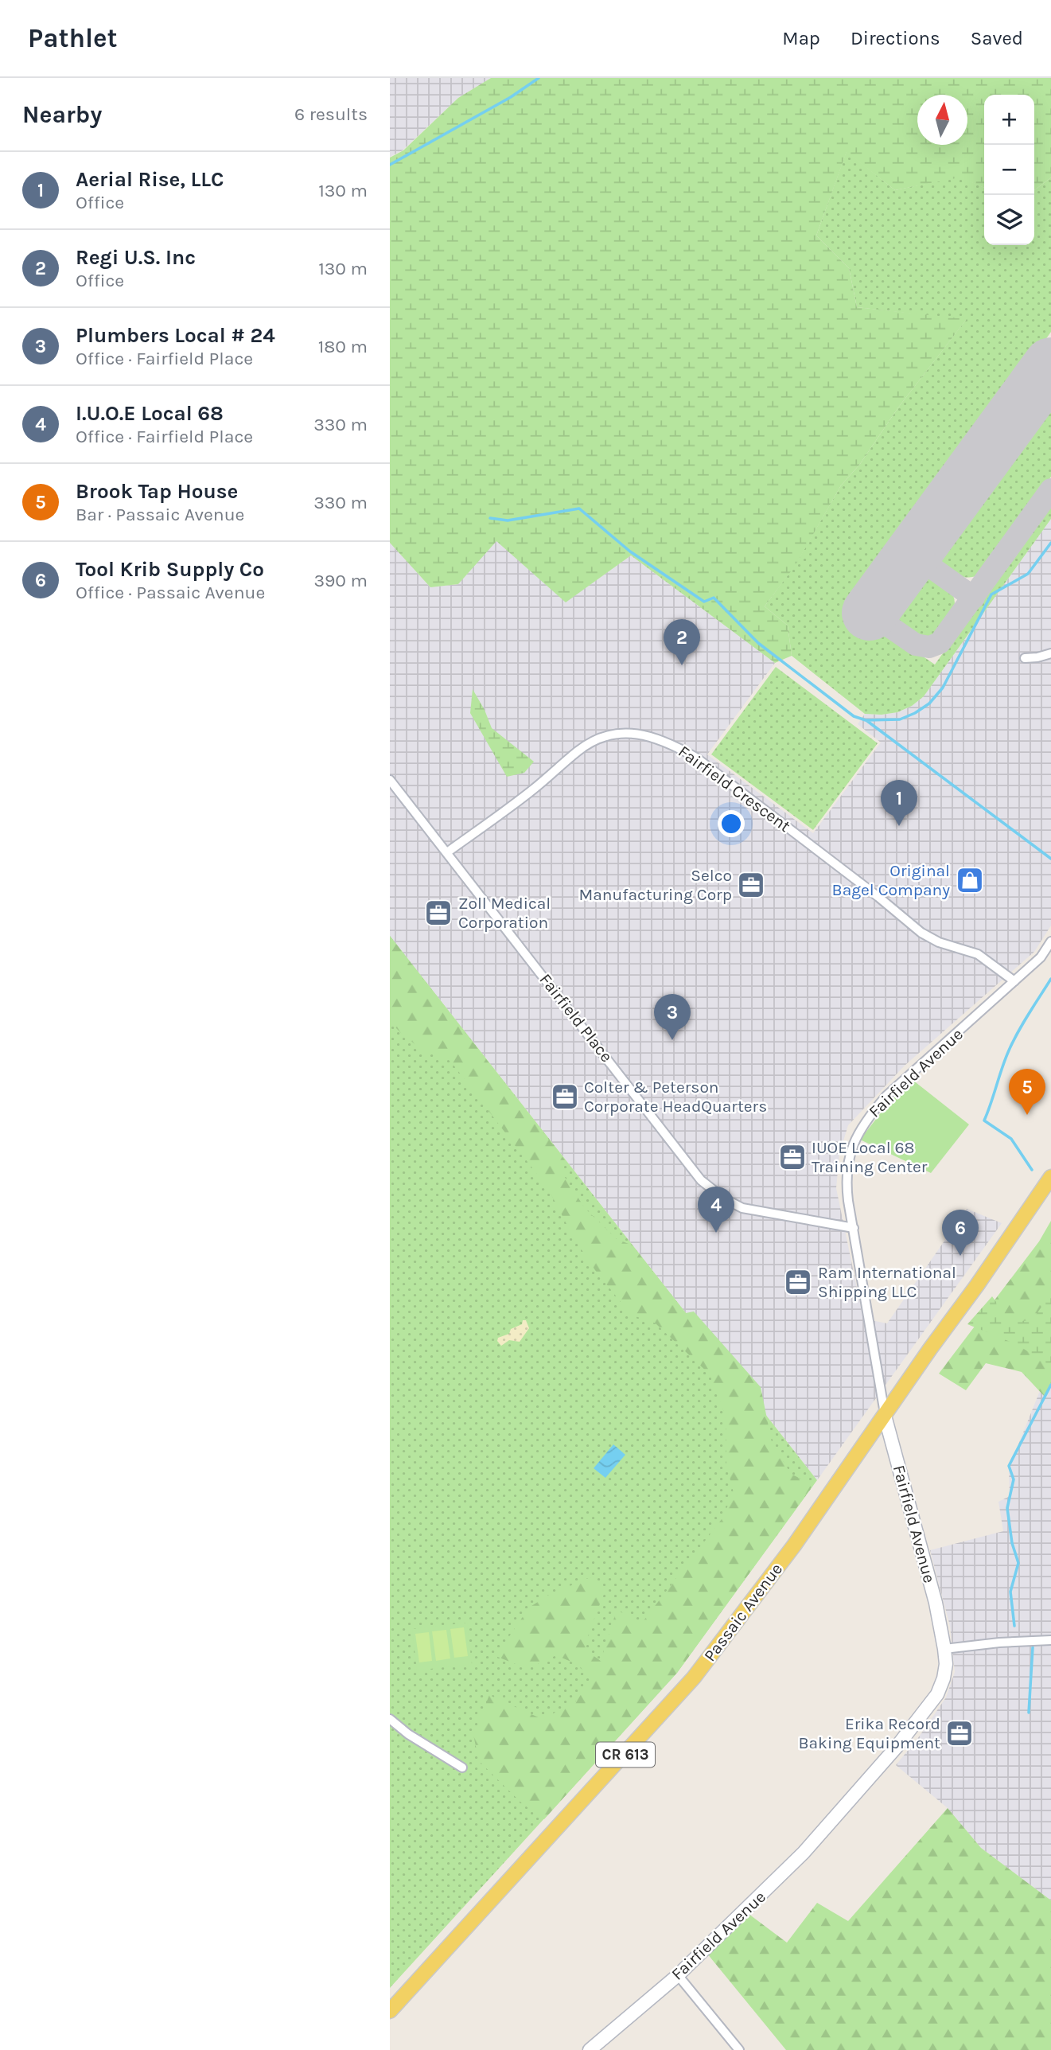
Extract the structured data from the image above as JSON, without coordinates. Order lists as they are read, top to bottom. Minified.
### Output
{"streets":{"main road":["Passaic Avenue","CR 613"],"street":["Fairfield Crescent","Fairfield Place","Fairfield Avenue"]},"crossings":[["Fairfield Crescent","Fairfield Place"],["Fairfield Crescent","Fairfield Avenue"],["Fairfield Place","Fairfield Avenue"],["Fairfield Avenue","Passaic Avenue"]],"places":{"shop":["Original Bagel Company"],"office":["Selco Manufacturing Corp","Zoll Medical Corporation","Colter & Peterson Corporate HeadQuarters","IUOE Local 68 Training Center","Ram International Shipping LLC","Erika Record Baking Equipment"]},"north":"top","page":{"header":"Pathlet","nav":["Map","Directions","Saved"],"heading":["Nearby","6 results"],"map_buttons":["+","−"],"list":[{"mark":"1","name":"Aerial Rise, LLC","note":"Office","value":"130 m"},{"mark":"2","name":"Regi U.S. Inc","note":"Office","value":"130 m"},{"mark":"3","name":"Plumbers Local # 24","note":"Office · Fairfield Place","value":"180 m"},{"mark":"4","name":"I.U.O.E Local 68","note":"Office · Fairfield Place","value":"330 m"},{"mark":"5","name":"Brook Tap House","note":"Bar · Passaic Avenue","value":"330 m"},{"mark":"6","name":"Tool Krib Supply Co","note":"Office · Passaic Avenue","value":"390 m"}],"pins":["2","1","3","5","4","6"]}}
